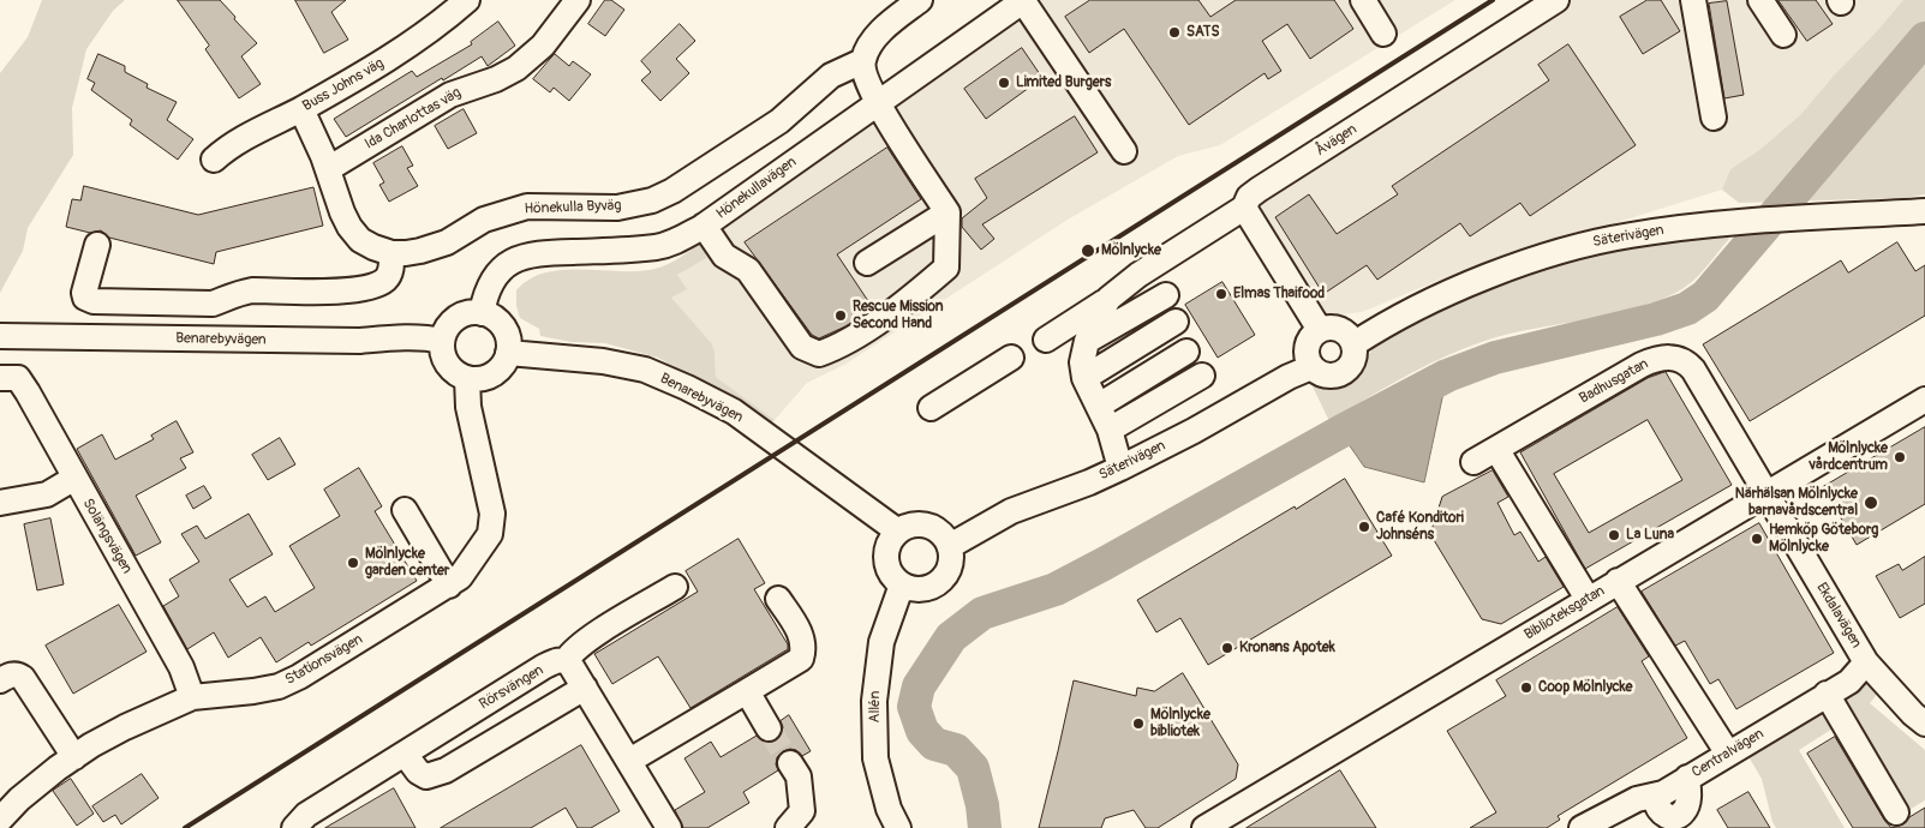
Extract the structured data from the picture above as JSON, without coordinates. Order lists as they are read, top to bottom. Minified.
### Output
{"streets":{"street":["Buss Johns väg","Ida Charlottas väg","Åvägen","Hönekullavägen","Hönekulla Byväg","Säterivägen","Benarebyvägen","Badhusgatan","Solängsvägen","Biblioteksgatan","Ekdalavägen","Stationsvägen","Rörsvängen","Allén","Centralvägen"]},"crossings":[["Buss Johns väg","Hönekulla Byväg"],["Ida Charlottas väg","Hönekulla Byväg"],["Hönekullavägen","Benarebyvägen"],["Hönekullavägen","Stationsvägen"],["Säterivägen","Benarebyvägen"],["Säterivägen","Allén"],["Benarebyvägen","Stationsvägen"],["Benarebyvägen","Allén"],["Badhusgatan","Biblioteksgatan"],["Badhusgatan","Ekdalavägen"],["Solängsvägen","Stationsvägen"],["Biblioteksgatan","Ekdalavägen"],["Ekdalavägen","Centralvägen"]],"places":["SATS","Limited Burgers","Mölnlycke","Elmas Thaifood","Rescue Mission Second Hand","Mölnlycke vårdcentrum","Närhälsan Mölnlycke barnavårdscentral","Café Konditori Johnséns","La Luna","Hemköp Göteborg Mölnlycke","Mölnlycke garden center","Kronans Apotek","Coop Mölnlycke","Mölnlycke bibliotek"]}
